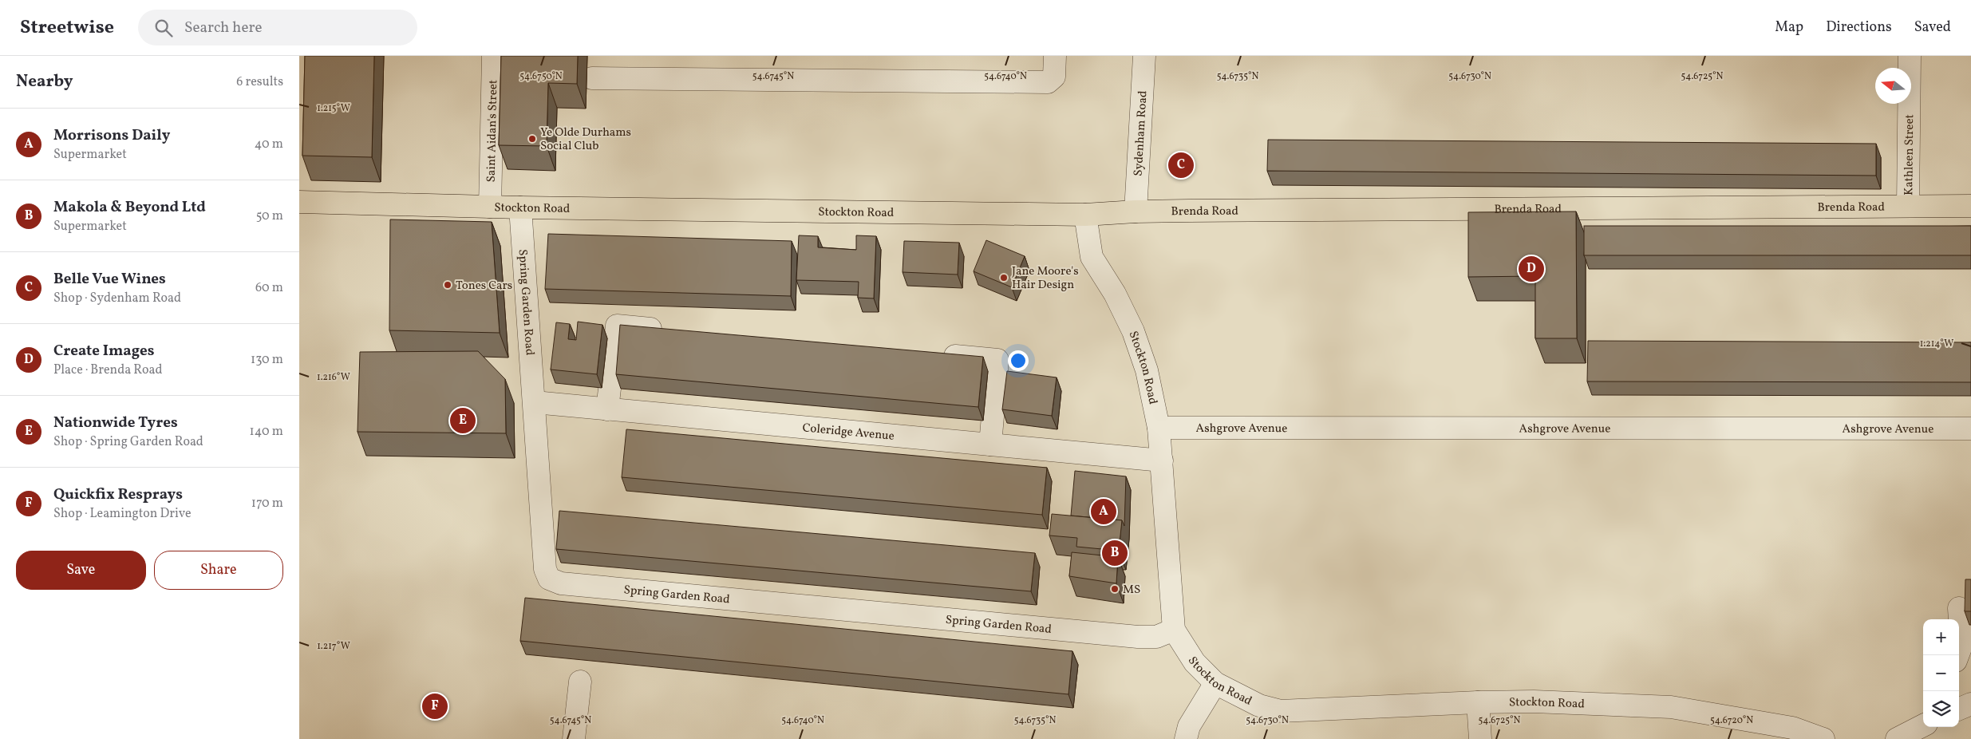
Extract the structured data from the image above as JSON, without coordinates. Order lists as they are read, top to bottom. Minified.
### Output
{"streets":{"main road":["Brenda Road","Stockton Road"],"street":["Saint Aidan's Street","Sydenham Road","Kathleen Street","Spring Garden Road","Ashgrove Avenue","Coleridge Avenue"]},"crossings":[["Saint Aidan's Street","Stockton Road"],["Sydenham Road","Brenda Road"],["Kathleen Street","Brenda Road"],["Brenda Road","Stockton Road"],["Stockton Road","Spring Garden Road"],["Stockton Road","Ashgrove Avenue"],["Stockton Road","Coleridge Avenue"],["Spring Garden Road","Coleridge Avenue"]],"places":["Ye Olde Durhams Social Club","Jane Moore's Hair Design","Tones Cars","MS"],"north":"left","page":{"header":"Streetwise","search":"Search here","nav":["Map","Directions","Saved"],"heading":["Nearby","6 results"],"list":[{"mark":"A","name":"Morrisons Daily","note":"Supermarket","value":"40 m"},{"mark":"B","name":"Makola & Beyond Ltd","note":"Supermarket","value":"50 m"},{"mark":"C","name":"Belle Vue Wines","note":"Shop · Sydenham Road","value":"60 m"},{"mark":"D","name":"Create Images","note":"Place · Brenda Road","value":"130 m"},{"mark":"E","name":"Nationwide Tyres","note":"Shop · Spring Garden Road","value":"140 m"},{"mark":"F","name":"Quickfix Resprays","note":"Shop · Leamington Drive","value":"170 m"}],"pins":["C","D","E","A","B","F"],"buttons":["Save","Share"],"map_buttons":["+","−"]},"coordinates":["54.6750°N","54.6745°N","54.6740°N","54.6735°N","54.6730°N","54.6725°N","1.215°W","1.214°W","1.216°W","1.217°W","54.6720°N"]}
